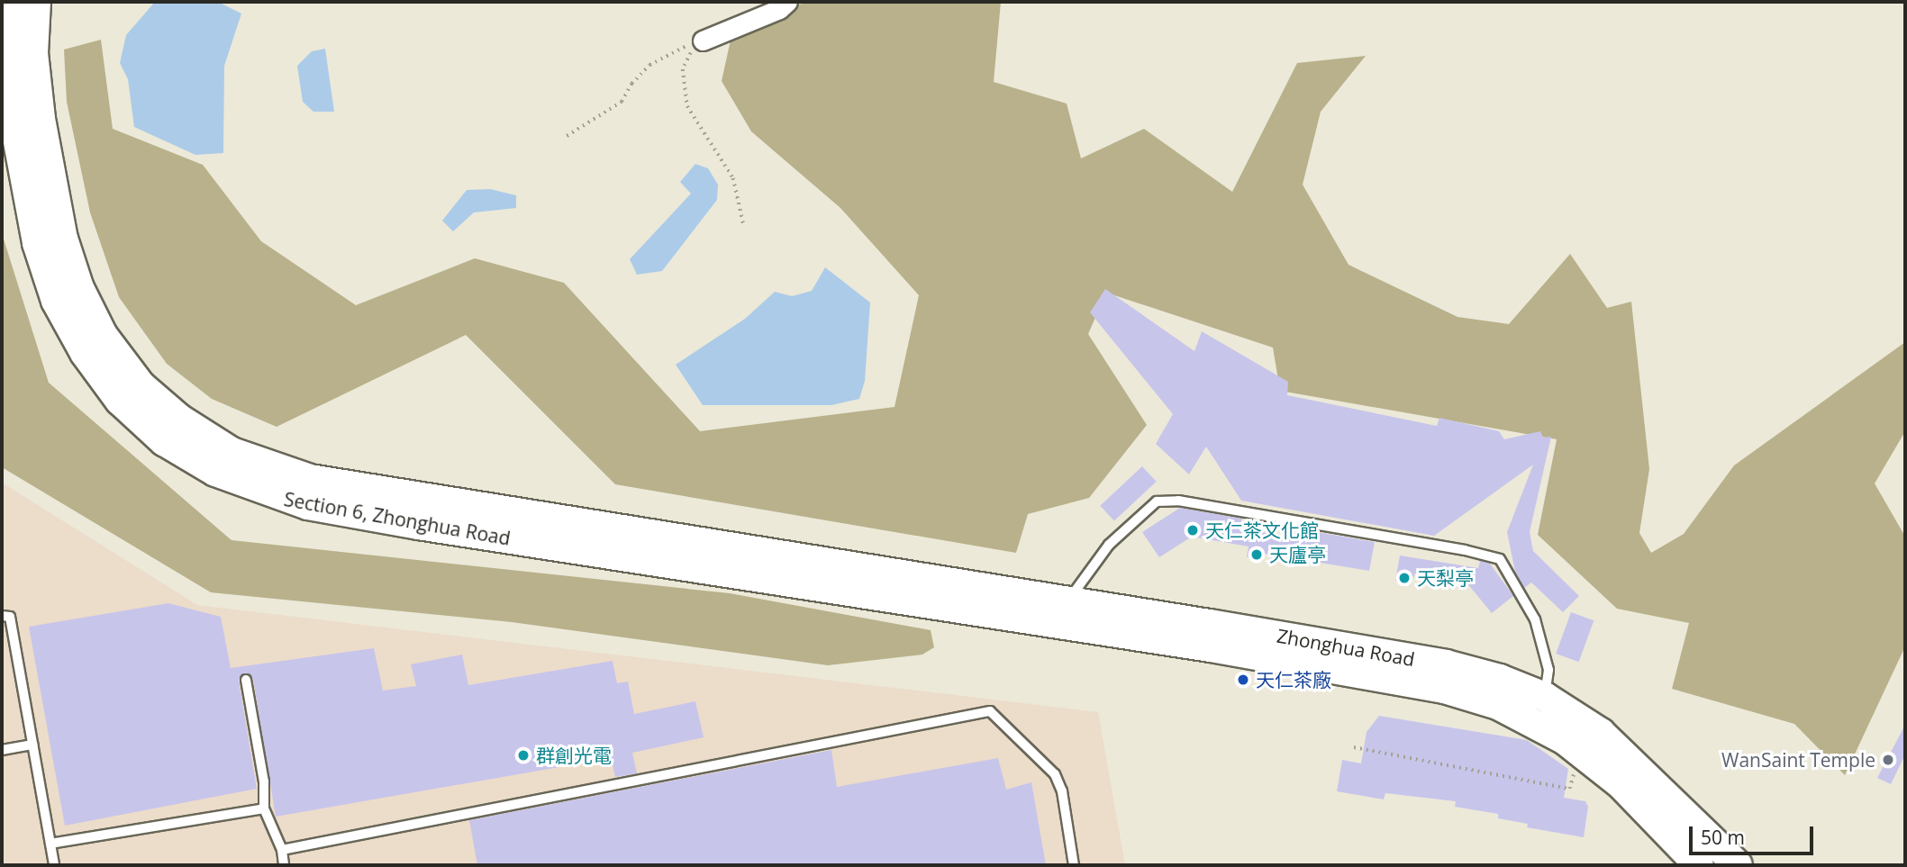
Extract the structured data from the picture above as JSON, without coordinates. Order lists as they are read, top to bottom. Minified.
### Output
{"streets":{"main road":["Section 6, Zhonghua Road","Zhonghua Road"]},"crossings":[["Section 6, Zhonghua Road","Zhonghua Road"]],"places":["天仁茶文化館","天廬亭","天梨亭","天仁茶廠","群創光電","WanSaint Temple"],"scale_bar":"50 m"}
